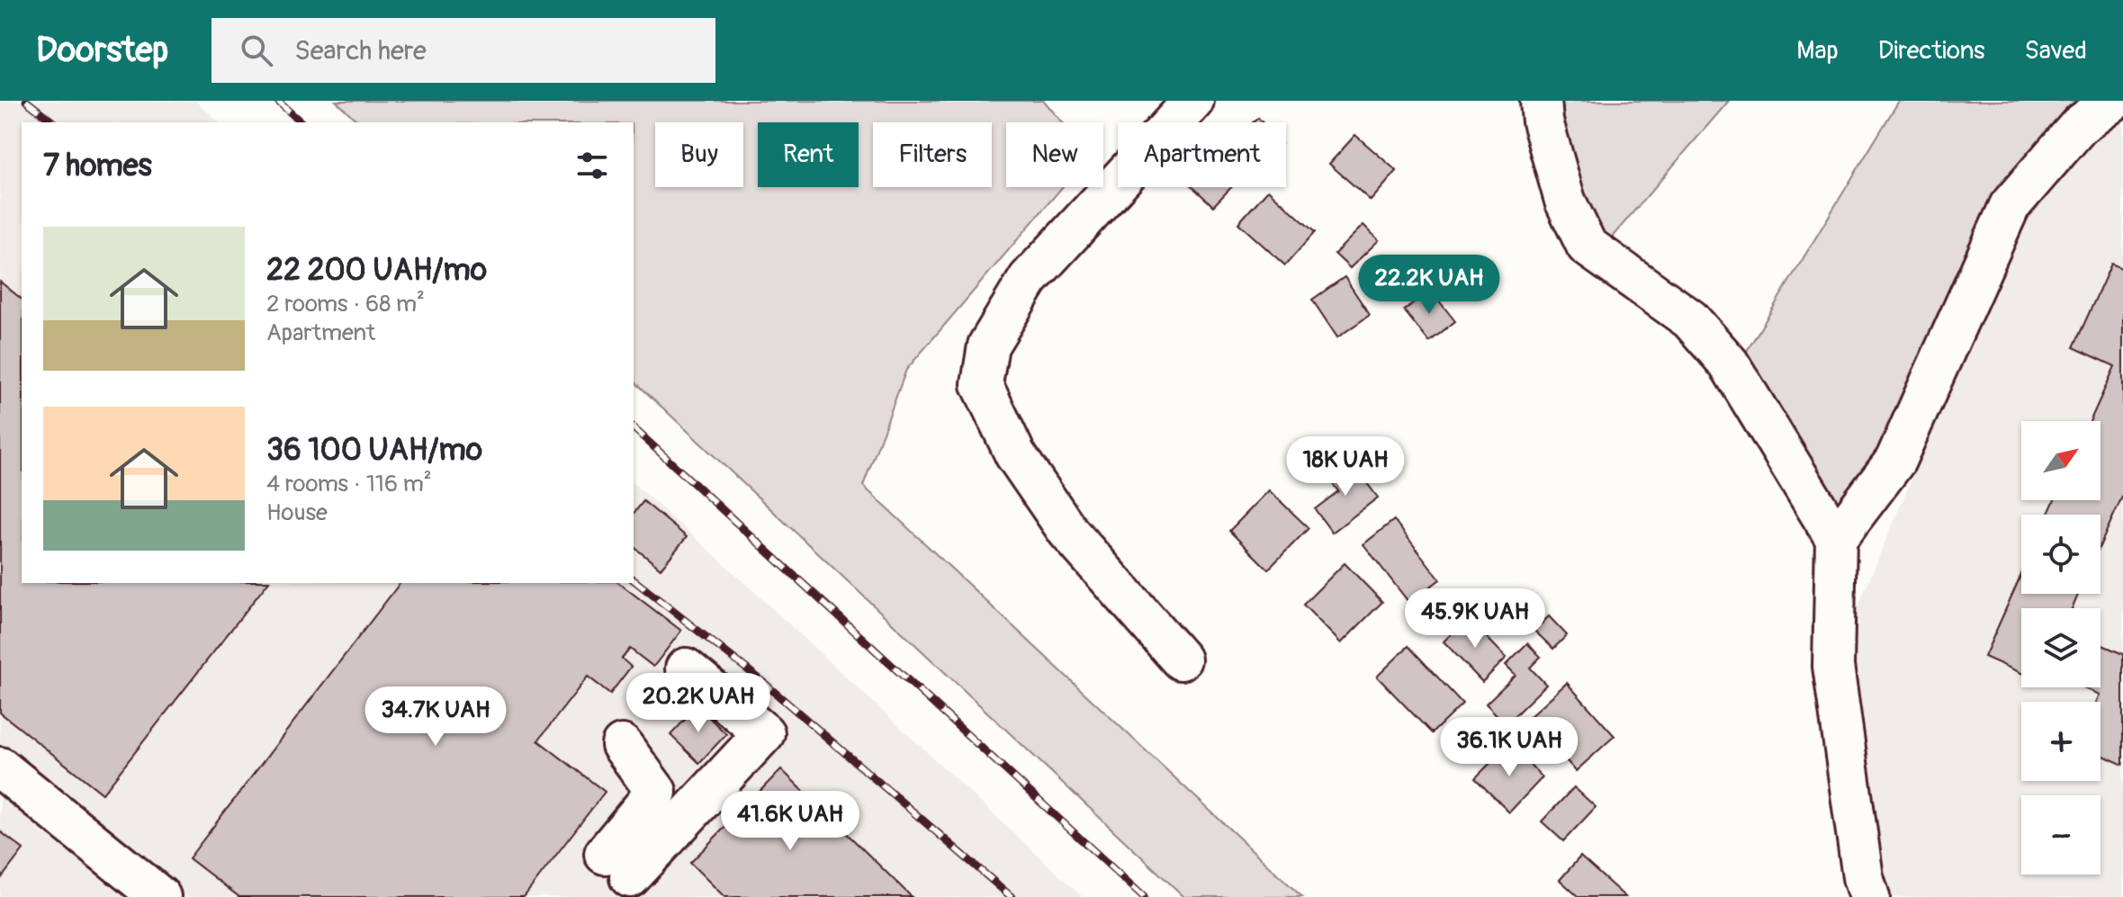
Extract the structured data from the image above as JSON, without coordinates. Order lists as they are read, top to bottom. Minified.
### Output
{"north":"top right","page":{"header":"Doorstep","search":"Search here","nav":["Map","Directions","Saved"],"chip":["Buy","Rent","Filters","New","Apartment"],"heading":"7 homes","list":[{"name":"22 200 UAH/mo","note":"2 rooms · 68 m² · Apartment"},{"name":"36 100 UAH/mo","note":"4 rooms · 116 m² · House"}],"price":["22.2K UAH","18K UAH","45.9K UAH","20.2K UAH","34.7K UAH","36.1K UAH","41.6K UAH"],"map_buttons":["+","−"]}}
